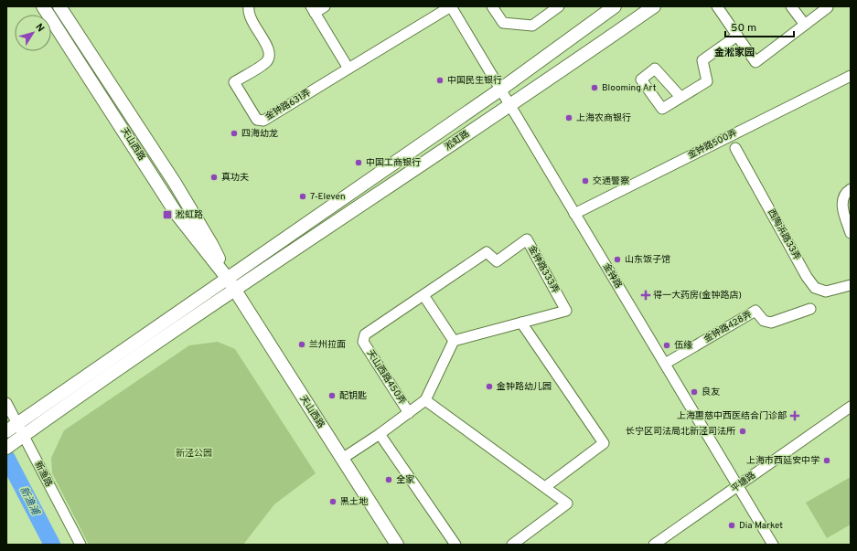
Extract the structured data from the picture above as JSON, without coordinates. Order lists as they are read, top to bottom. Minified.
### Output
{"streets":{"main road":["淞虹路","天山西路"],"street":["金钟路631弄","金钟路500弄","西陶浜路33弄","金钟路333弄","金钟路","金钟路428弄","天山西路450弄","新渔路","平塘路"]},"crossings":[["金钟路631弄","金钟路"],["淞虹路","天山西路"],["淞虹路","金钟路"],["淞虹路","新渔路"],["天山西路","天山西路450弄"],["金钟路500弄","金钟路"],["金钟路333弄","天山西路450弄"],["金钟路","金钟路428弄"],["金钟路","平塘路"]],"districts":["金淞家园"],"water":["新渔浦"],"parks":["新泾公园"],"places":{"other":["中国民生银行","Blooming Art","上海农商银行","四海幼龙","中国工商银行","真功夫","交通警察","7-Eleven","山东饭子馆","兰州拉面","伍缘","金钟路幼儿园","良友","配钥匙","长宁区司法局北新泾司法所","上海市西延安中学","全家","黑土地","Dia Market"],"transit":["淞虹路"],"health":["得一大药房(金钟路店)","上海惠慈中西医结合门诊部"]},"scale_bar":"50 m","north":"top right"}
